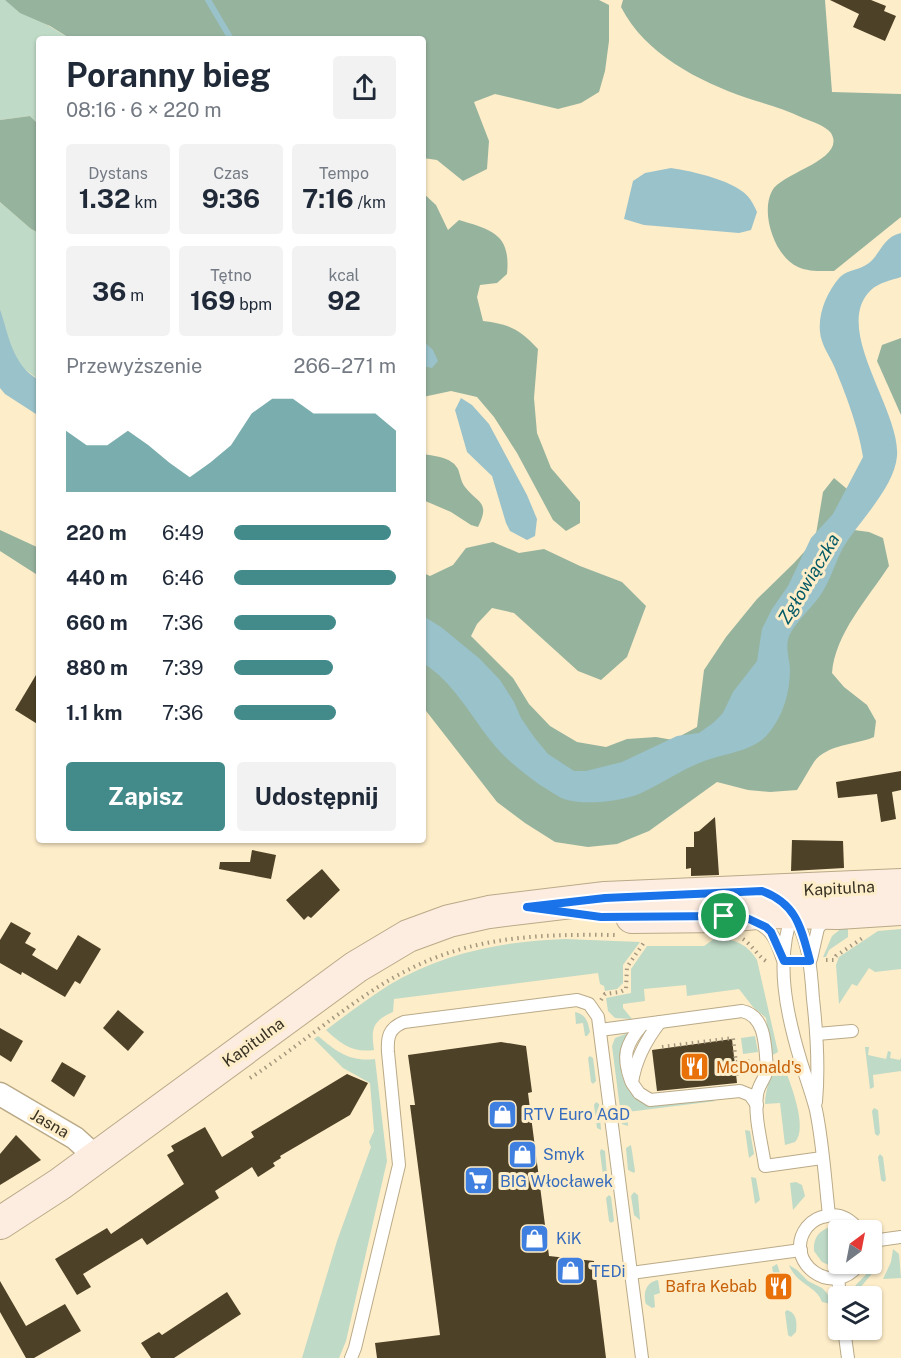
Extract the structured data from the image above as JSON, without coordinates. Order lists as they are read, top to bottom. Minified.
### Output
{"streets":{"street":["Kapitulna","Jasna"]},"crossings":[["Kapitulna","Jasna"]],"water":["Zgłowiączka"],"places":{"restaurant":["McDonald's","Bafra Kebab"],"shop":["RTV Euro AGD","Smyk","KiK","TEDi"],"supermarket":["BIG Włocławek"]},"north":"top right","page":{"heading":["Poranny bieg","08:16 · 6 × 220 m"],"stats":[["Dystans","1.32 km"],["Czas","9:36"],["Tempo","7:16 /km"],["36 m"],["Tętno","169 bpm"],["kcal","92"]],"chart":["Przewyższenie","266–271 m"],"list":[{"name":"220 m","note":"6:49"},{"name":"440 m","note":"6:46"},{"name":"660 m","note":"7:36"},{"name":"880 m","note":"7:39"},{"name":"1.1 km","note":"7:36"}],"buttons":["Zapisz","Udostępnij"]}}
